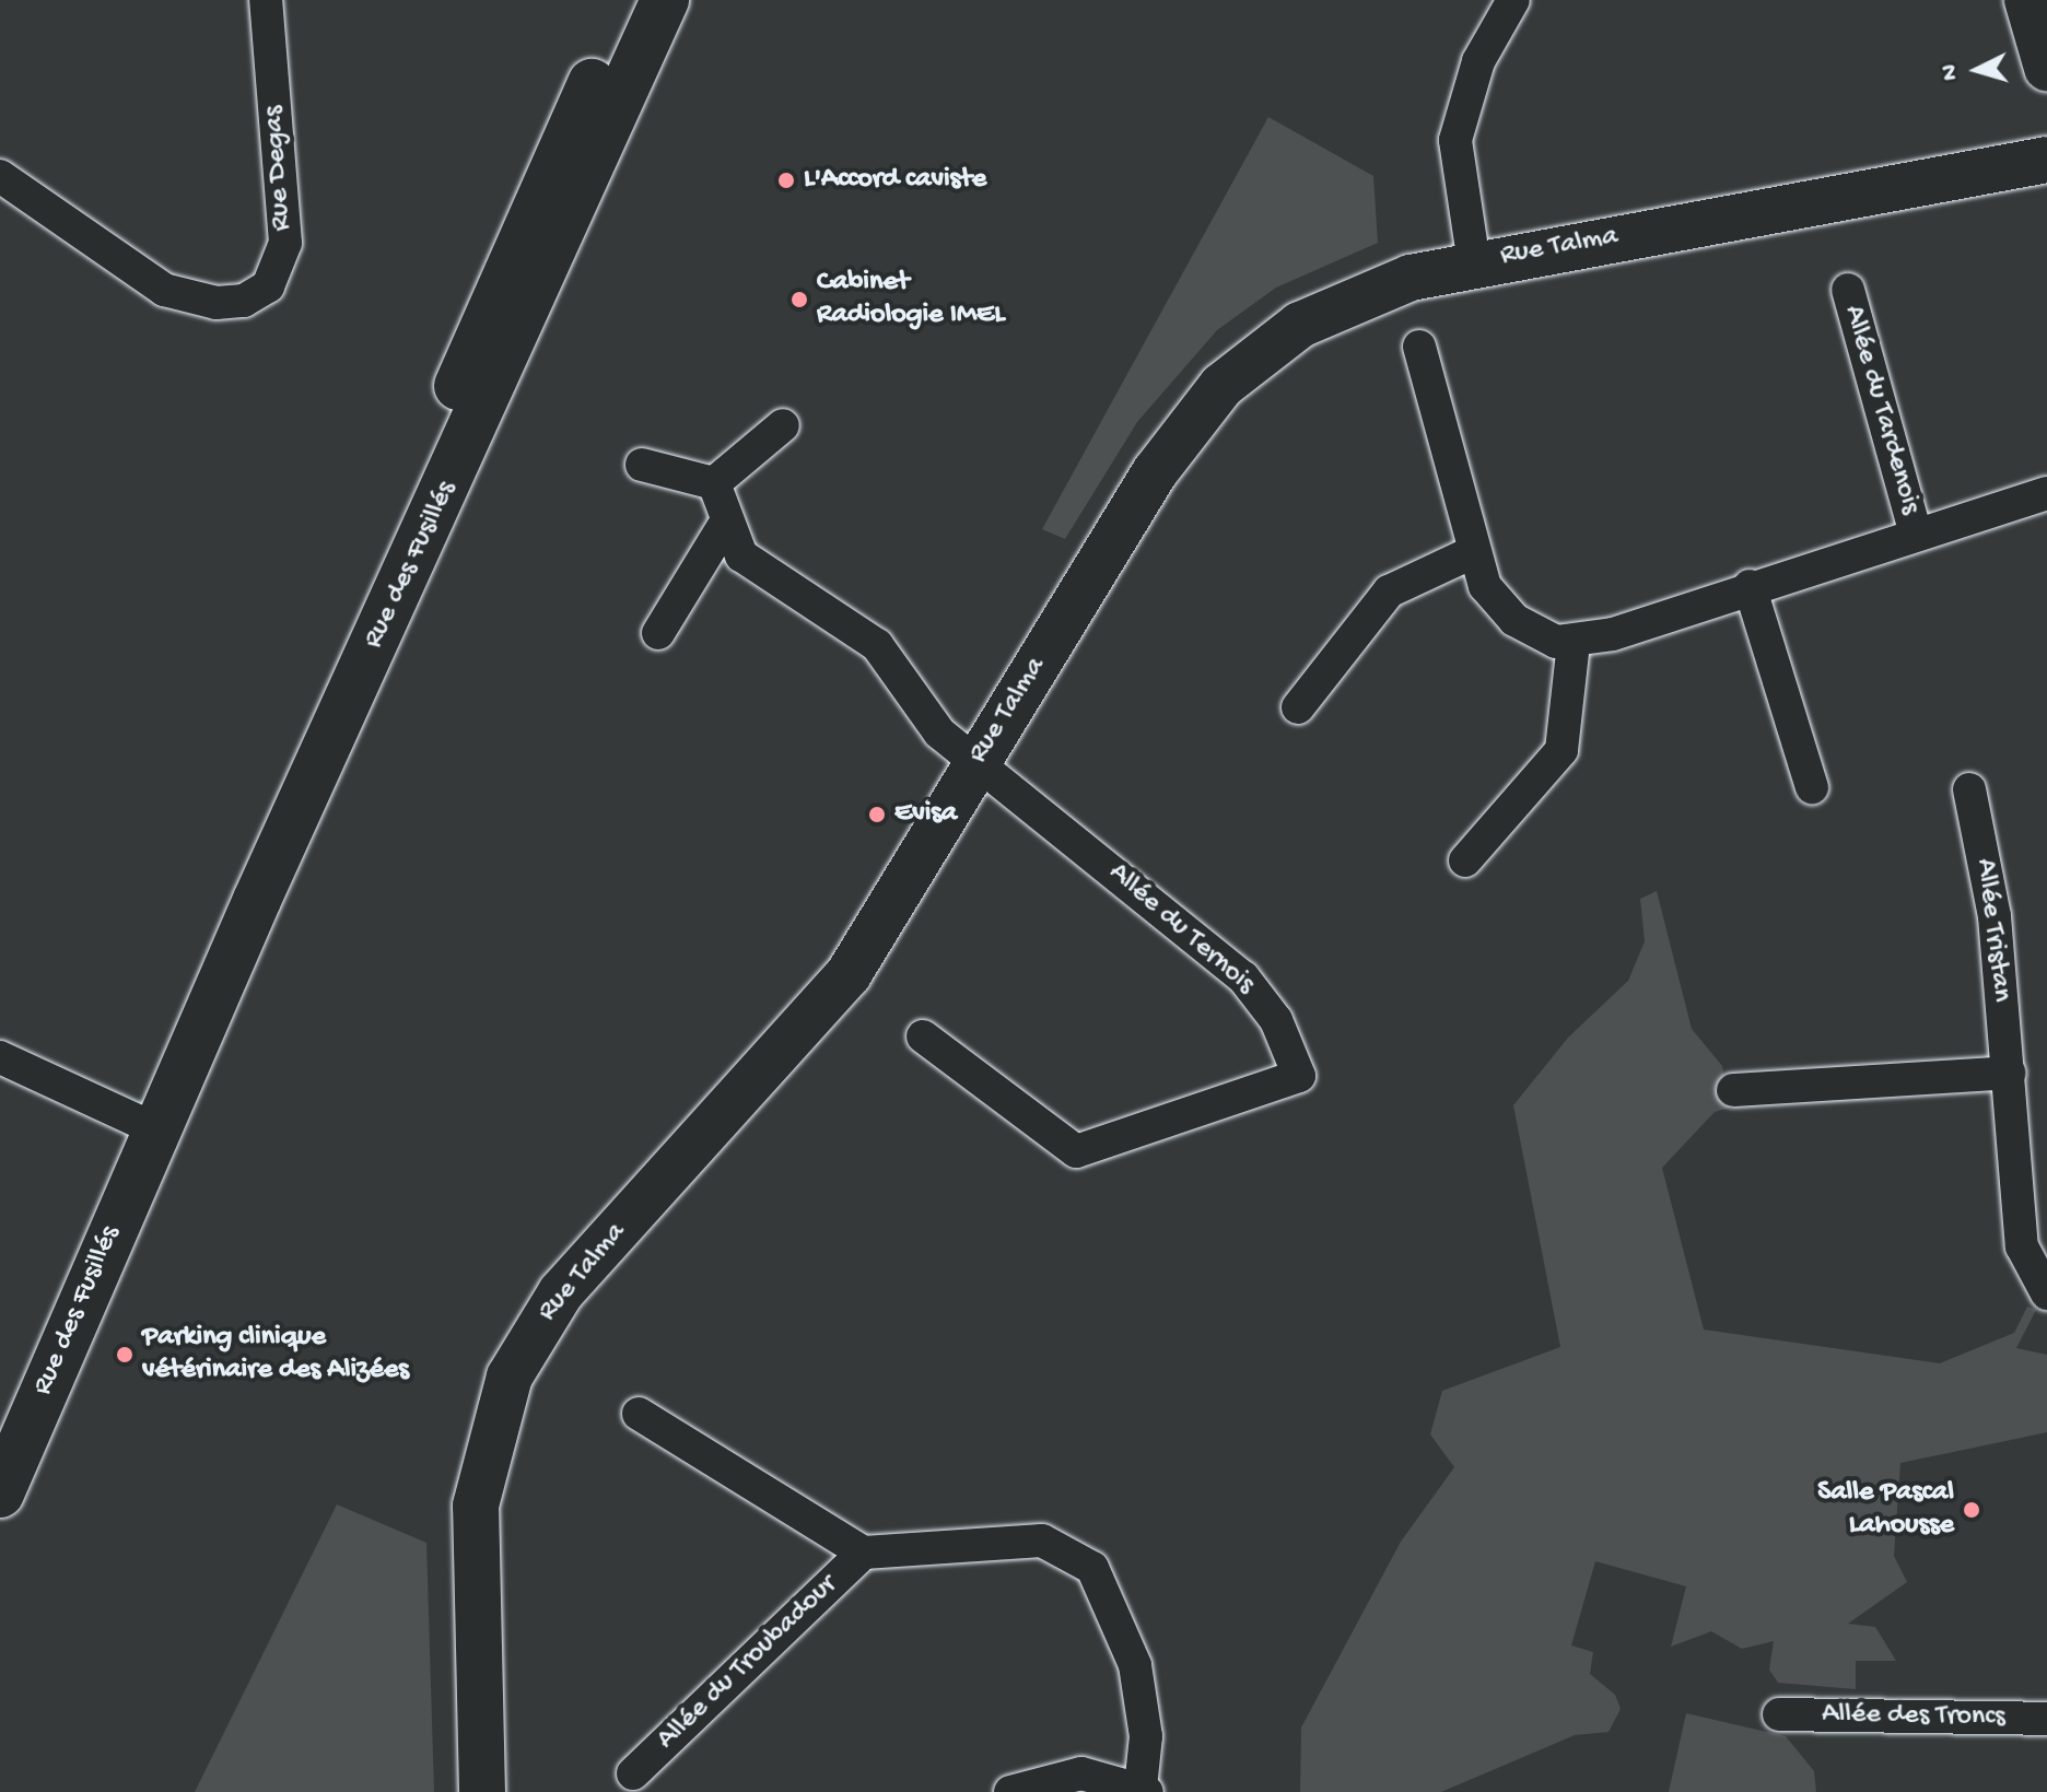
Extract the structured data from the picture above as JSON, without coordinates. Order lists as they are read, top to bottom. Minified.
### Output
{"streets":{"main road":["Rue des Fusillés"],"street":["Rue Degas","Rue Talma","Allée du Tardenois","Allée du Ternois","Allée Tristan","Allée du Troubadour","Allée des Troncs"]},"crossings":[["Rue Talma","Allée du Ternois"]],"places":["L'Accord caviste","Cabinet Radiologie IMEL","Evisa","Parking clinique vétérinaire des Alizées","Salle Pascal Lahousse"],"north":"left"}
